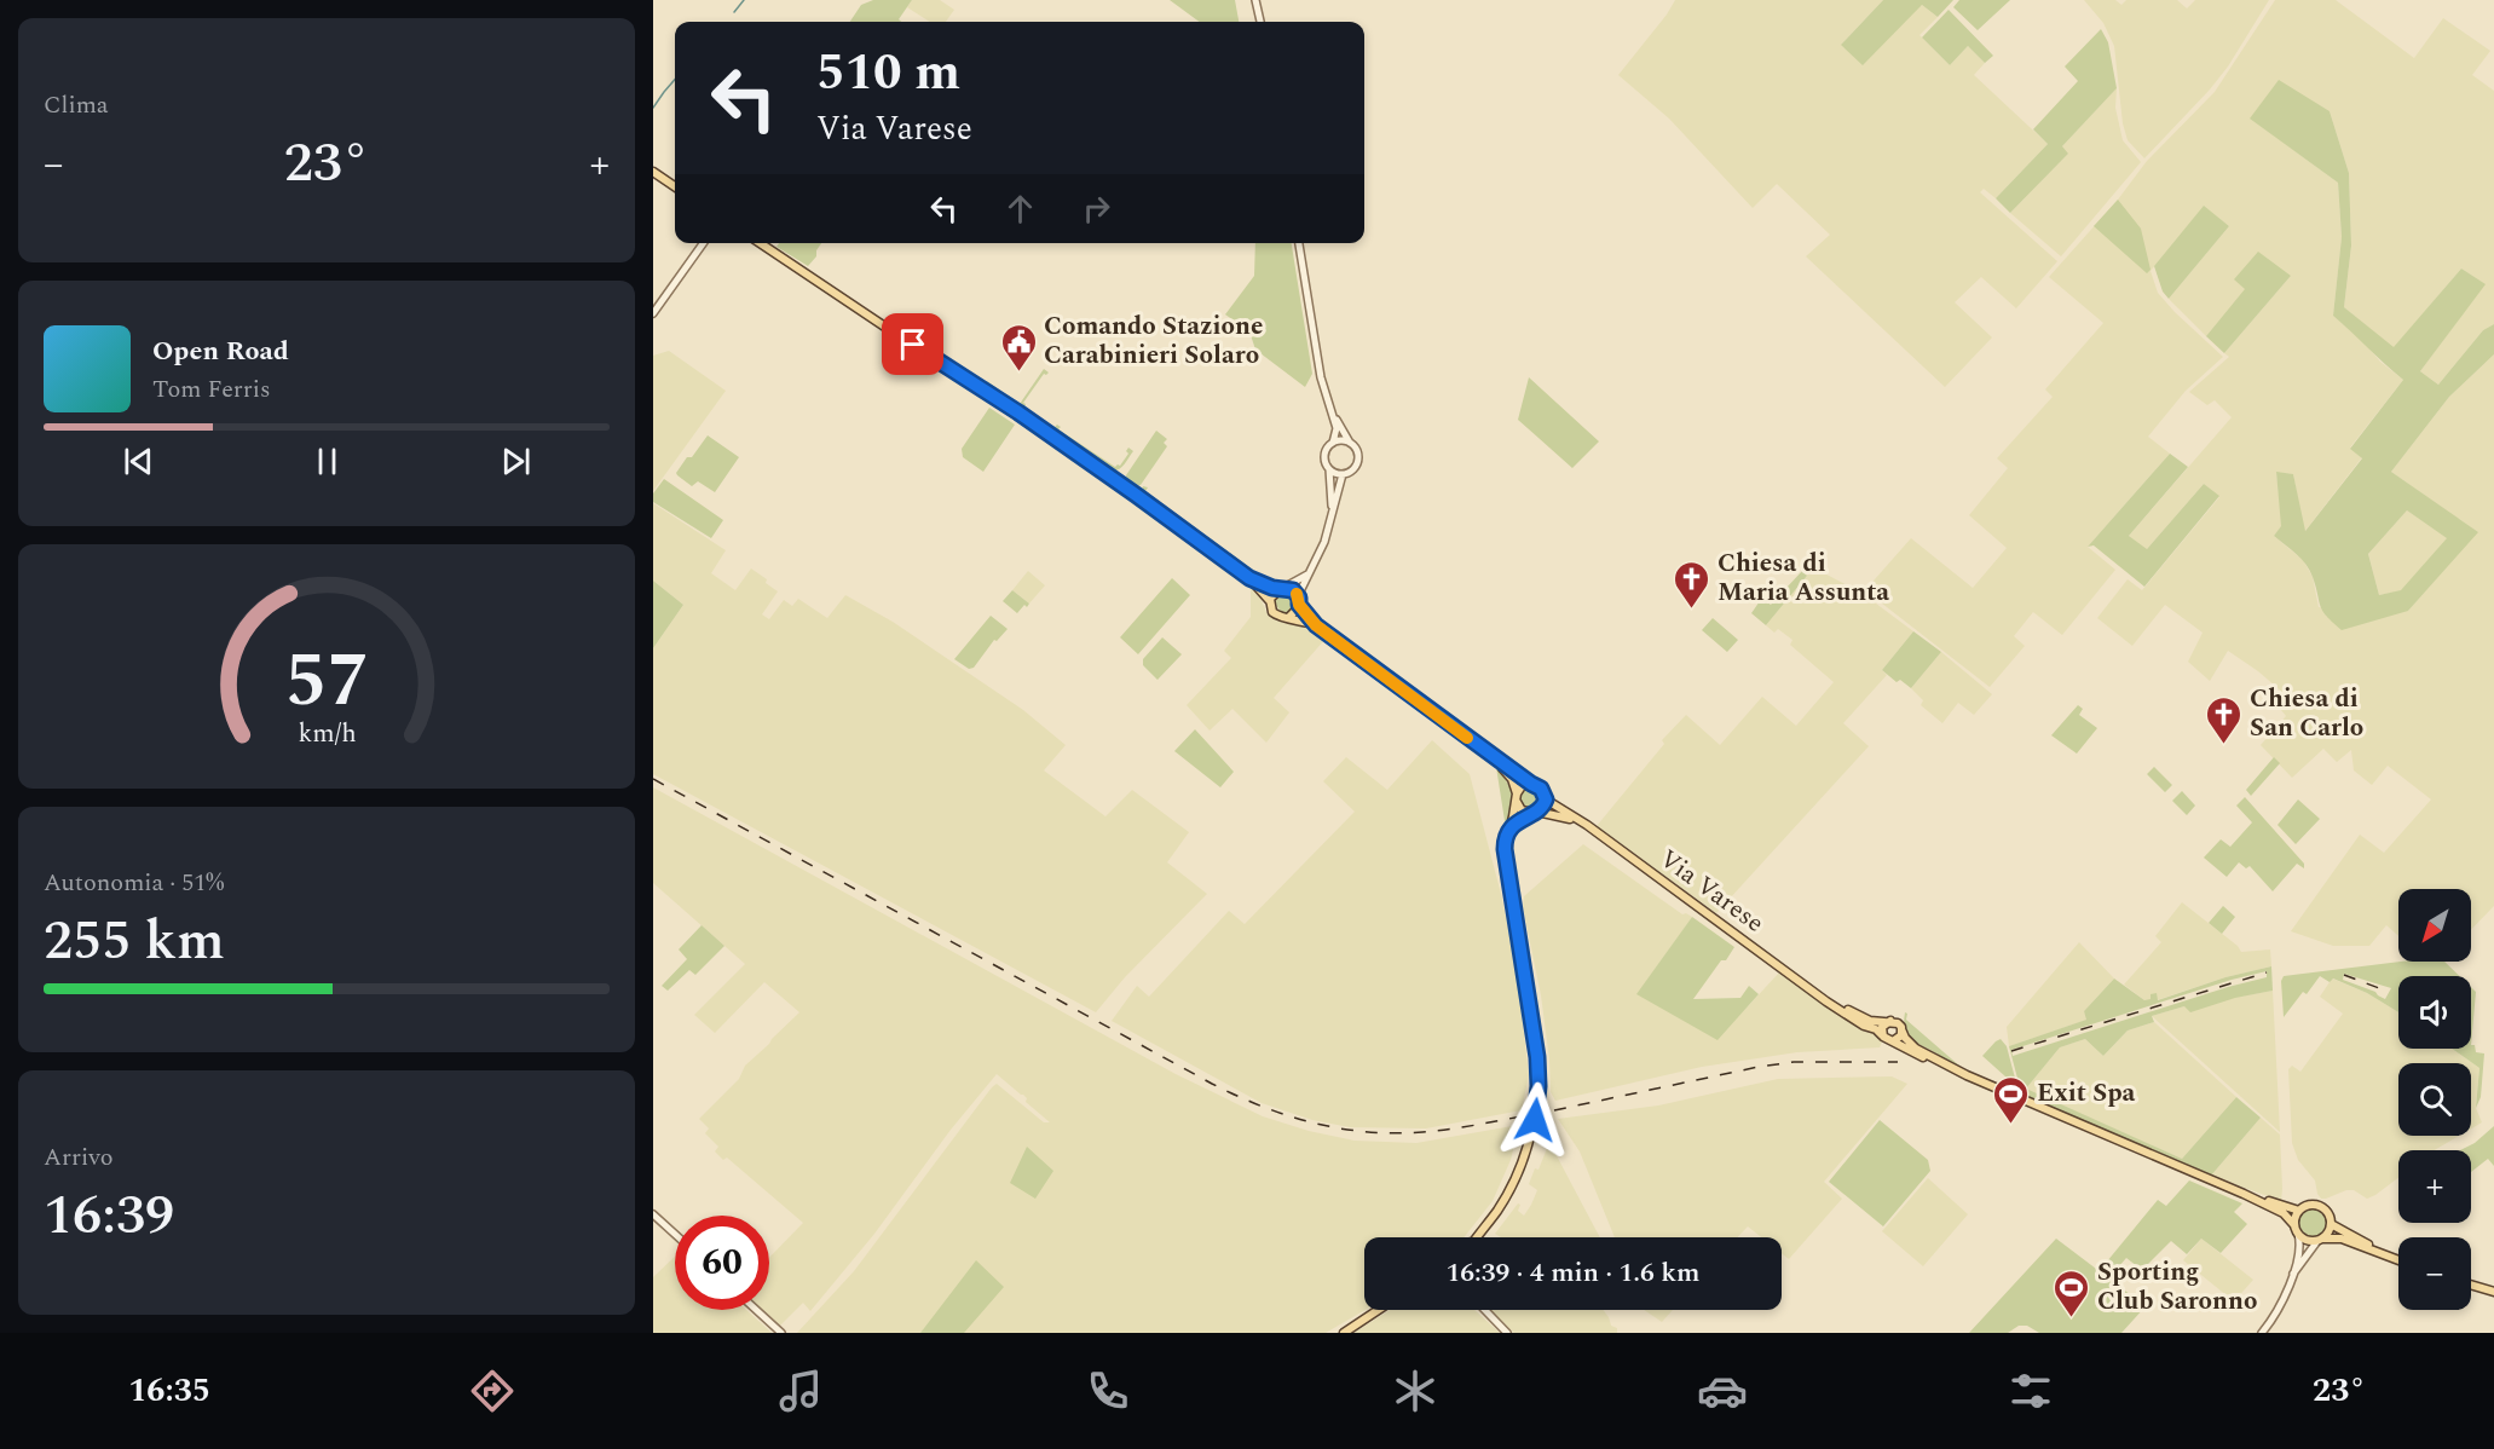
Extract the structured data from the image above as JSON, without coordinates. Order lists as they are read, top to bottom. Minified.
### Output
{"streets":{"main road":["Via Varese"]},"places":{"public building":["Comando Stazione Carabinieri Solaro"],"church":["Chiesa di Maria Assunta","Chiesa di San Carlo"],"sports":["Exit Spa","Sporting Club Saronno"]},"north":"bottom left","page":{"tile":["Clima",["Autonomia · 51%","255 km"],["Arrivo","16:39"]],"turn":["510 m","Via Varese"],"heat":["−","23°","+"],"song":["Open Road","Tom Ferris"],"map_buttons":["+","−"],"limit":"60","trip":"16:39 · 4 min · 1.6 km","tabs":["16:35","23°"],"gauge":["57","km/h"]}}
